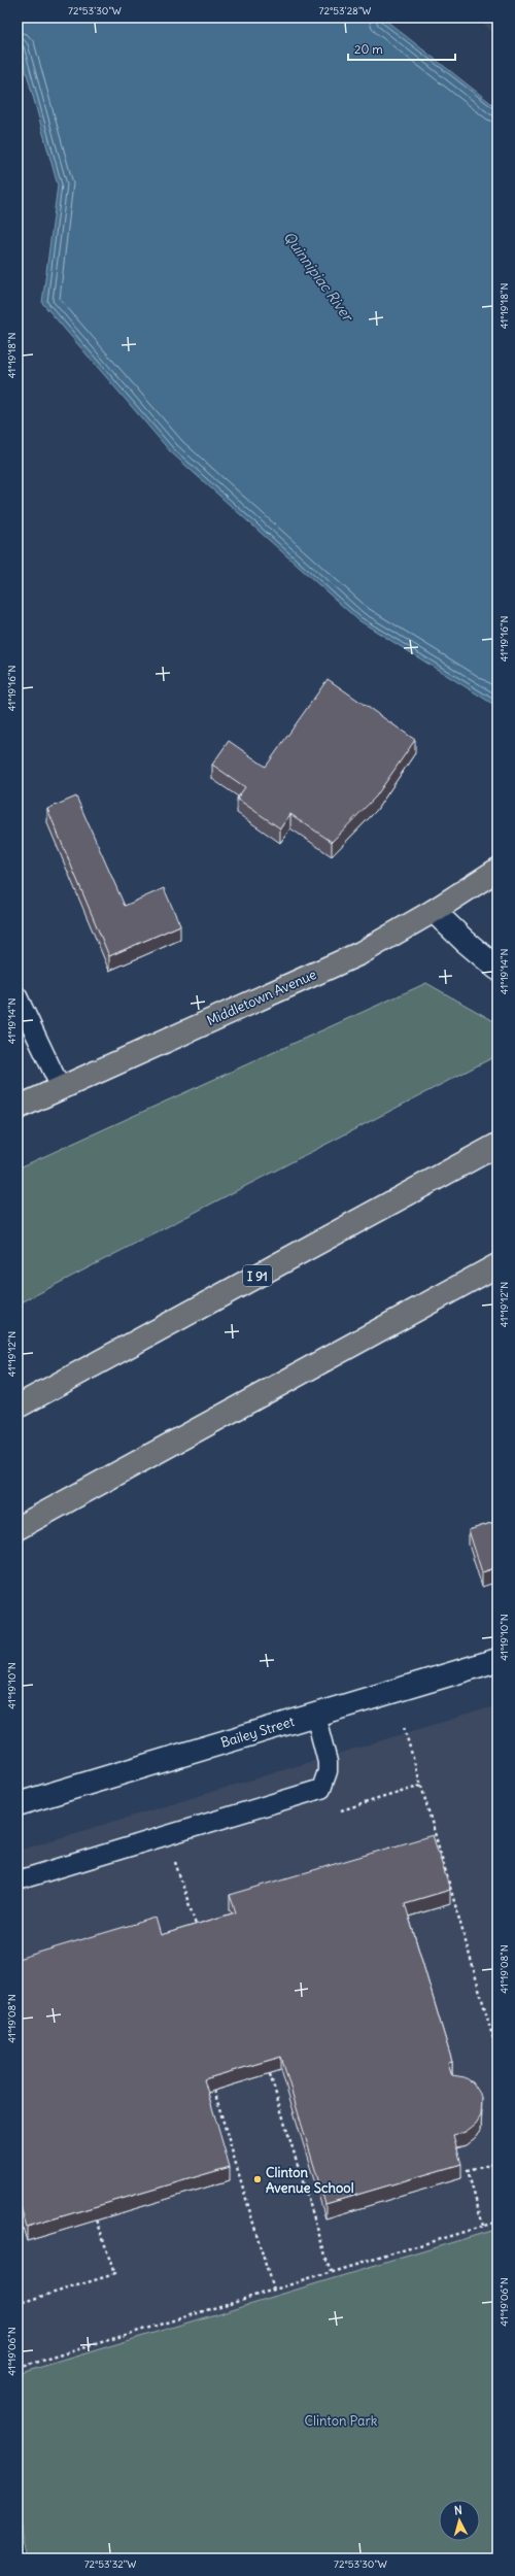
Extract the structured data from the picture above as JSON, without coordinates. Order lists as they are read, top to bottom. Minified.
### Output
{"streets":{"main road":["Middletown Avenue","I 91"],"street":["Bailey Street"]},"water":["Quinnipiac River"],"parks":["Clinton Park"],"places":["Clinton Avenue School"],"scale_bar":"20 m","north":"top","coordinates":["72°53'30\"W","72°53'28\"W","41°19'18\"N","41°19'16\"N","41°19'14\"N","41°19'12\"N","41°19'10\"N","41°19'08\"N","41°19'06\"N","72°53'32\"W"]}
